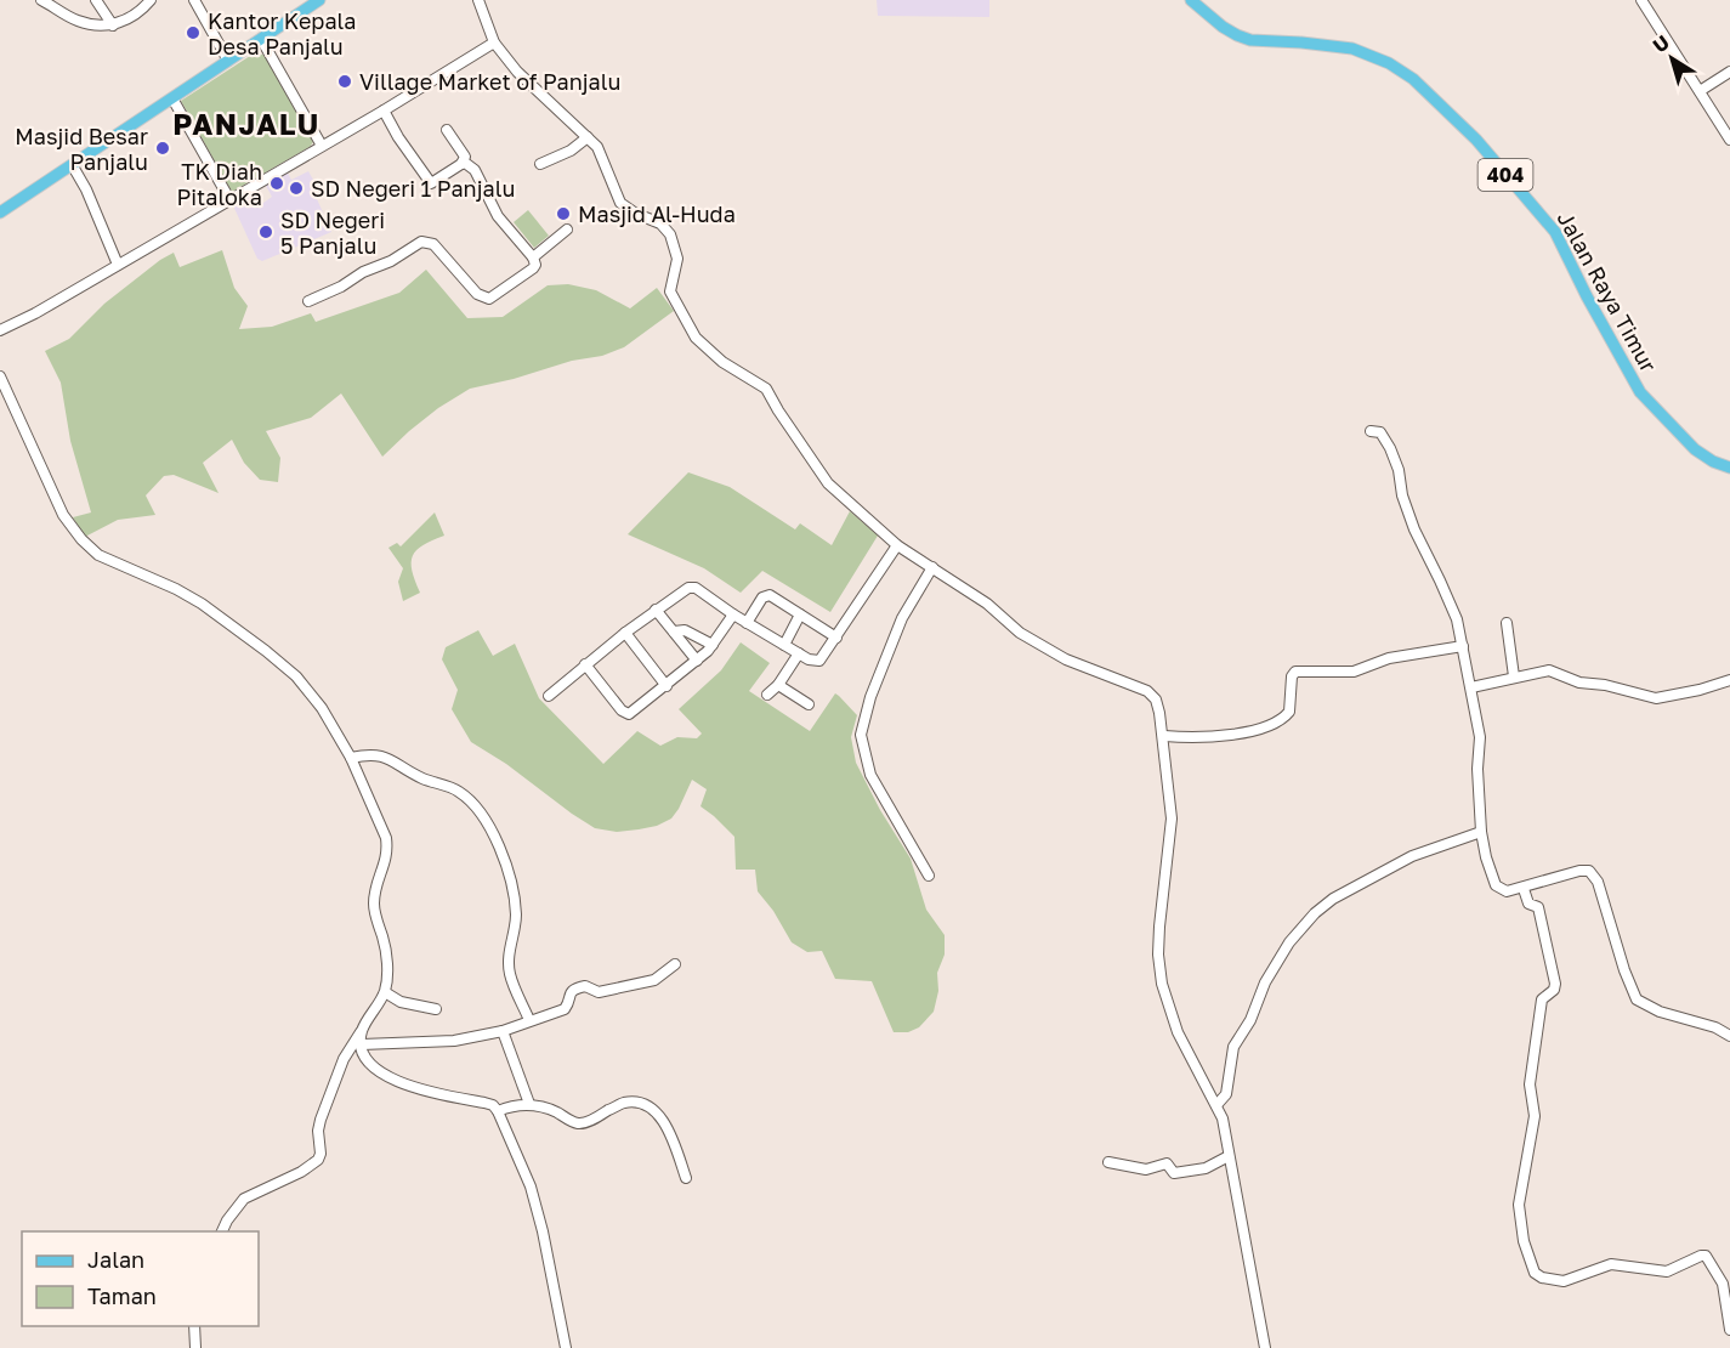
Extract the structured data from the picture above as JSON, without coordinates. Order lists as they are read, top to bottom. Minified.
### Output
{"streets":{"main road":["404","Jalan Raya Timur"]},"districts":["PANJALU"],"places":["Kantor Kepala Desa Panjalu","Village Market of Panjalu","Masjid Besar Panjalu","TK Diah Pitaloka","SD Negeri 1 Panjalu","Masjid Al-Huda","SD Negeri 5 Panjalu"],"legend":["Jalan","Taman"],"north":"top left"}
